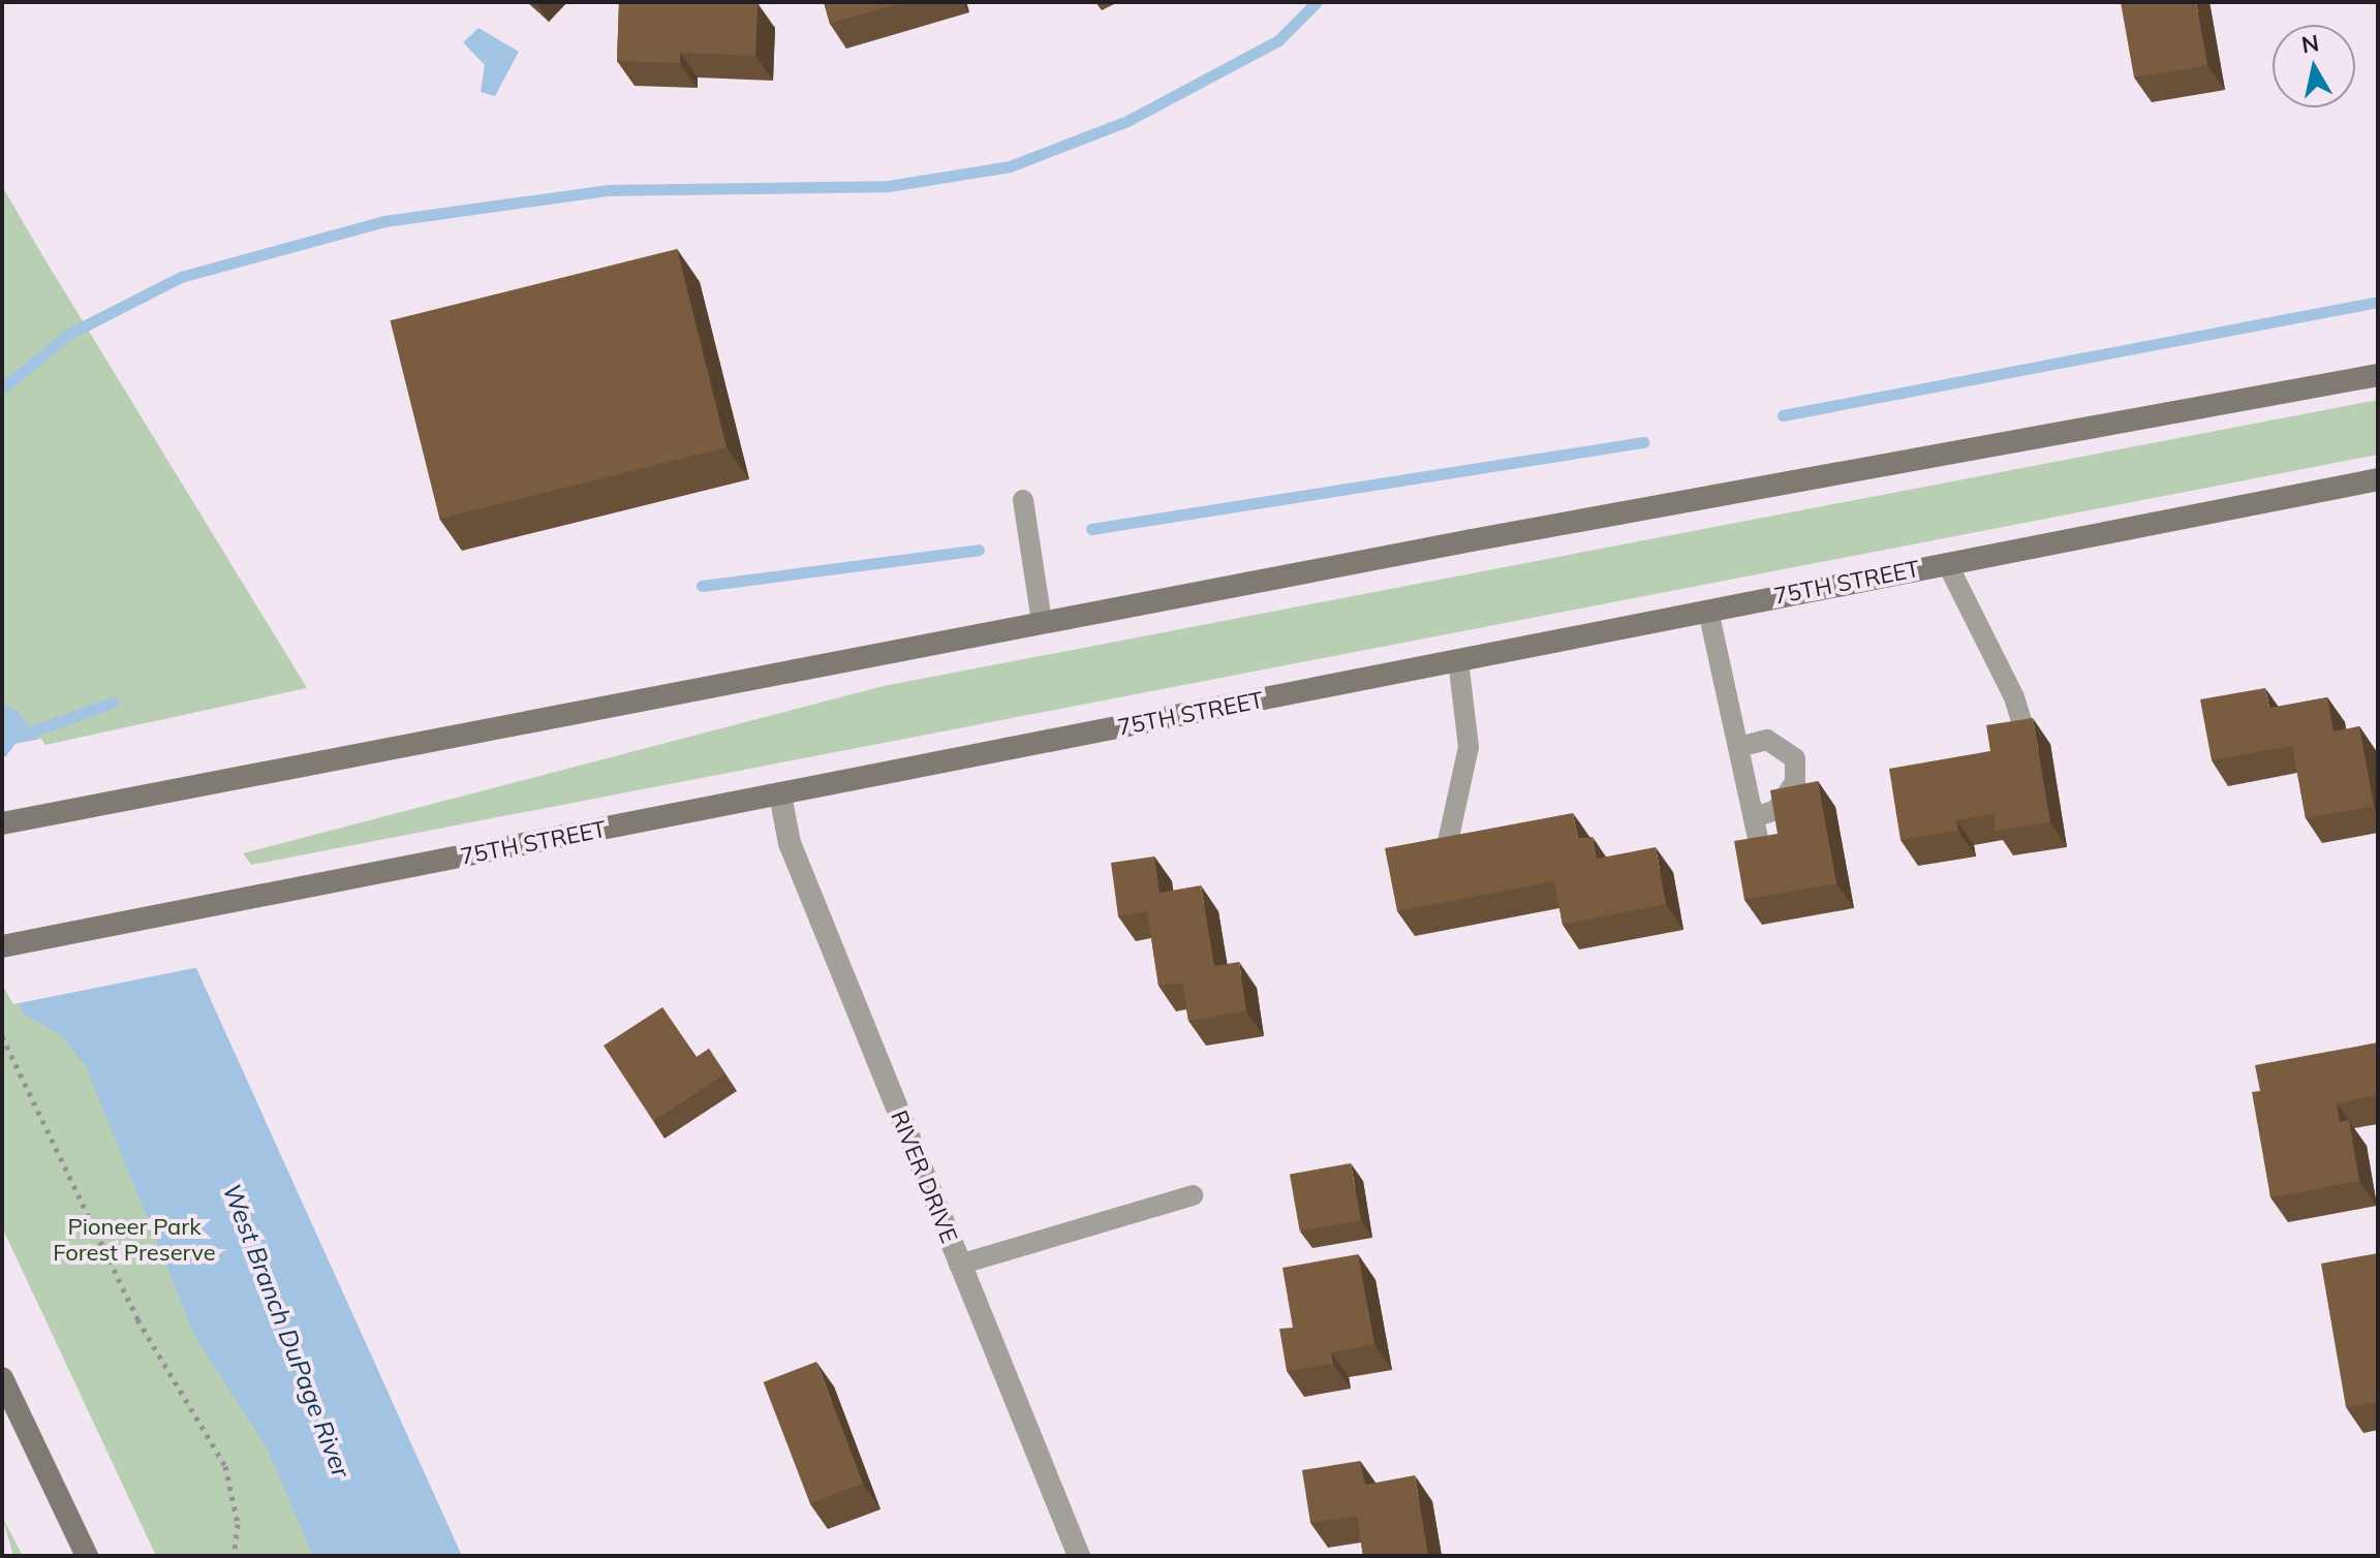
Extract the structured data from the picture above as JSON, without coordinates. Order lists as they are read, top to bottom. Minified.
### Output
{"streets":{"main road":["75TH STREET"],"street":["RIVER DRIVE"]},"crossings":[["75TH STREET","RIVER DRIVE"]],"water":["West Branch DuPage River"],"parks":["Pioneer Park Forest Preserve"],"north":"top"}
